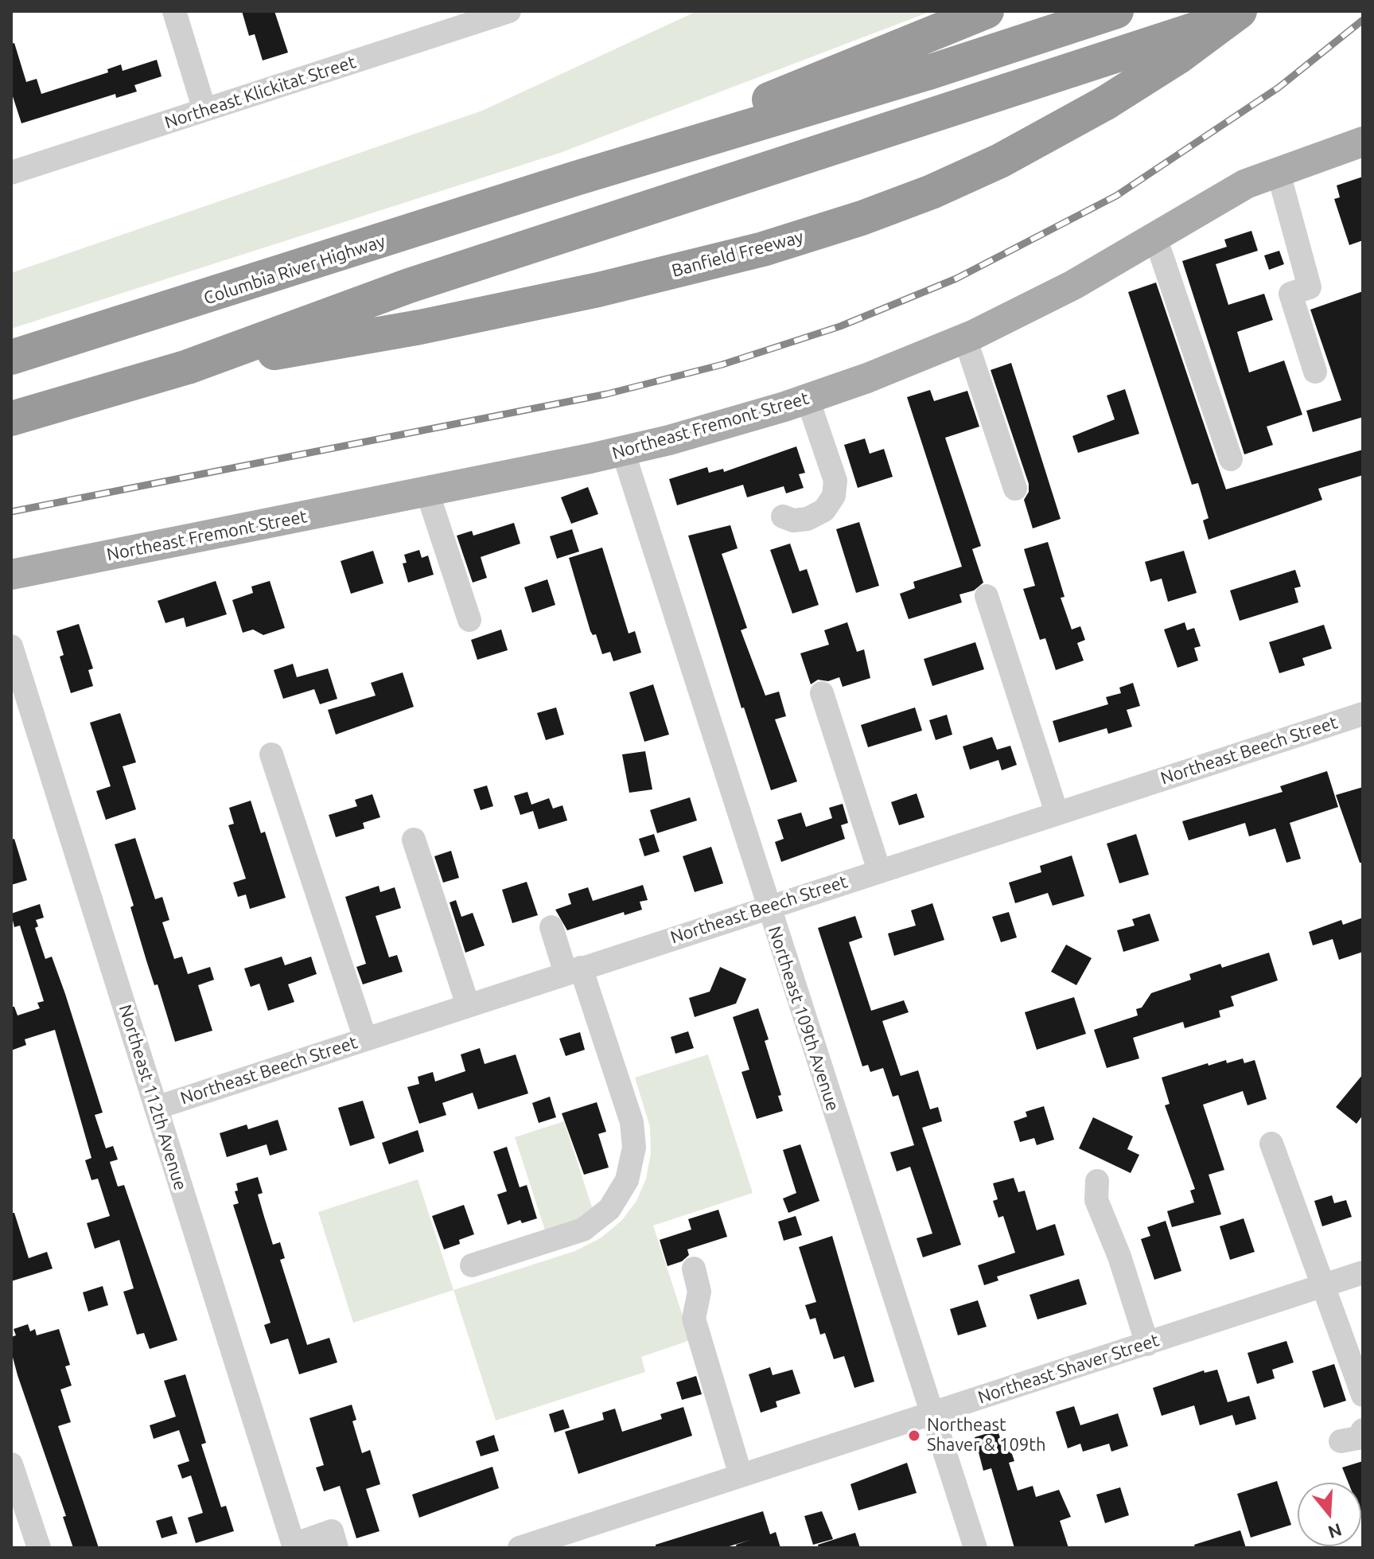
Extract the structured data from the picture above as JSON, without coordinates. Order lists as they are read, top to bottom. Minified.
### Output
{"streets":{"highway":["Banfield Freeway","Columbia River Highway"],"main road":["Northeast Fremont Street"],"street":["Northeast Klickitat Street","Northeast Beech Street","Northeast 109th Avenue","Northeast 112th Avenue","Northeast Shaver Street"]},"crossings":[["Northeast Fremont Street","Northeast 109th Avenue"],["Northeast Beech Street","Northeast 109th Avenue"],["Northeast Beech Street","Northeast 112th Avenue"],["Northeast 109th Avenue","Northeast Shaver Street"]],"places":["Northeast Shaver & 109th"],"north":"bottom"}
